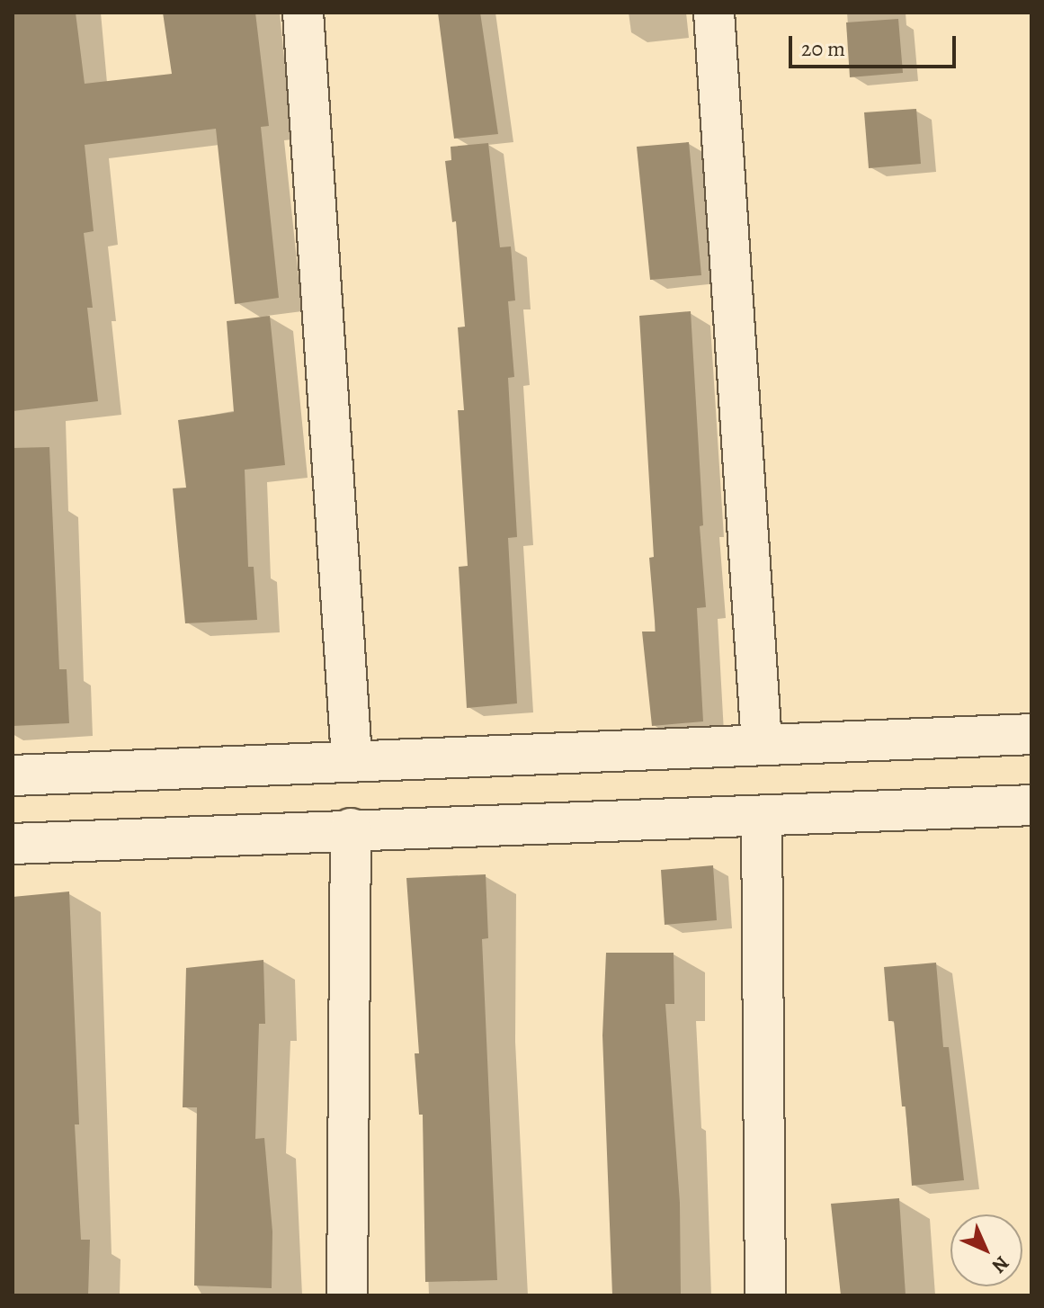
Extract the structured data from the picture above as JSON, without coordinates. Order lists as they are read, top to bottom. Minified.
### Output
{"scale_bar":"20 m","north":"bottom right"}
